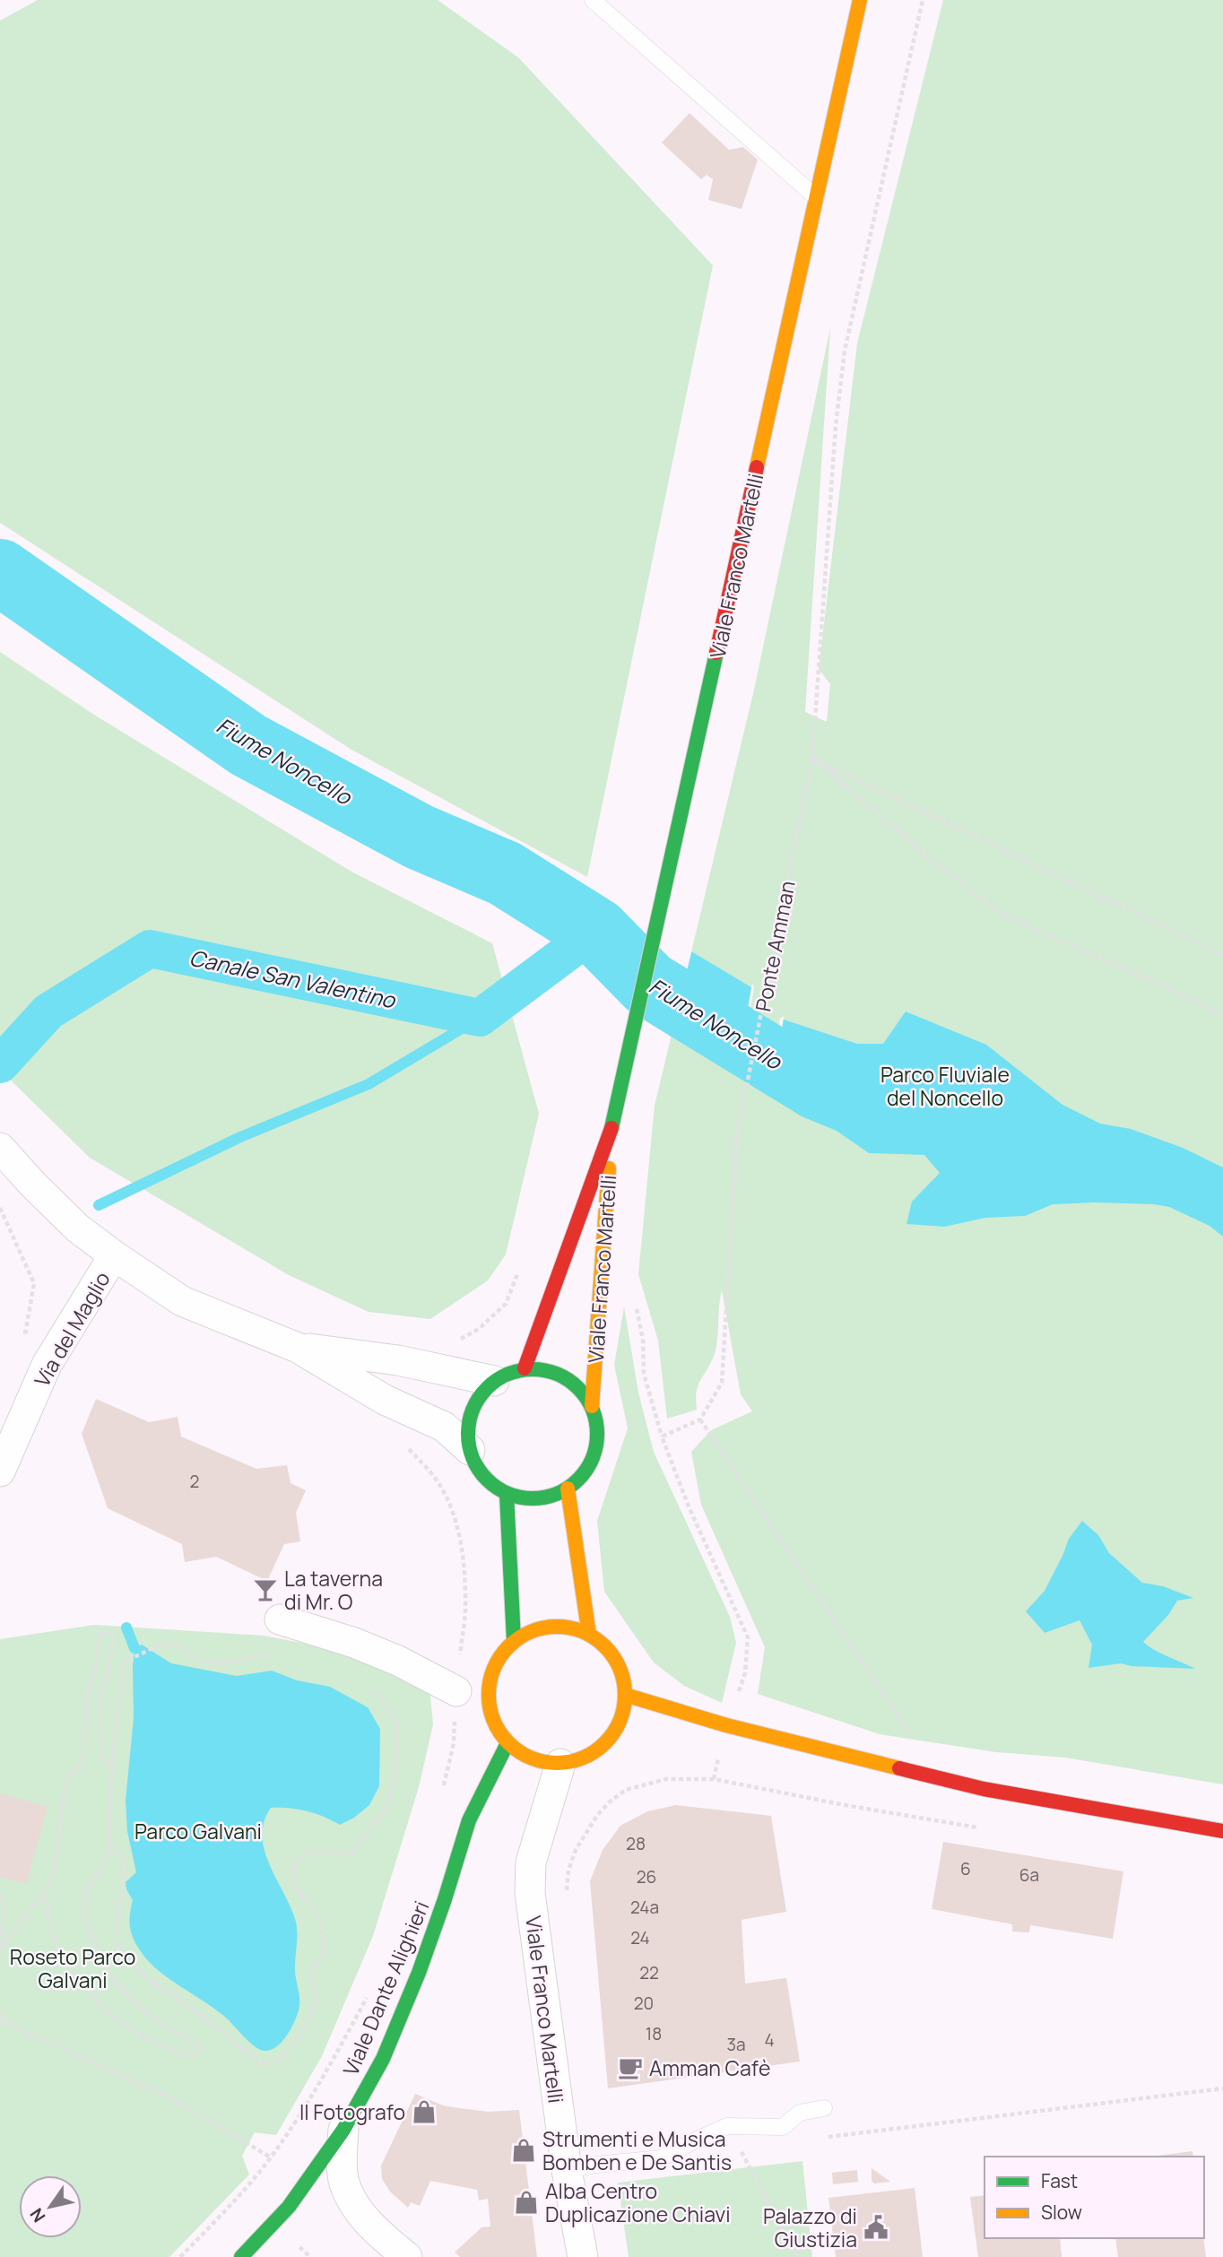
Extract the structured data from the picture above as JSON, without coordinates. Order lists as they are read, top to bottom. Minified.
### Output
{"streets":{"main road":["Viale Franco Martelli","Viale Dante Alighieri"],"street":["Via del Maglio"],"path":["Ponte Amman"]},"crossings":[["Viale Franco Martelli","Viale Dante Alighieri"]],"water":["Fiume Noncello","Canale San Valentino"],"parks":["Parco Fluviale del Noncello","Parco Galvani","Roseto Parco Galvani"],"places":{"bar":["La taverna di Mr. O"],"cafe":["Amman Cafè"],"shop":["Il Fotografo","Strumenti e Musica Bomben e De Santis","Alba Centro Duplicazione Chiavi"],"public building":["Palazzo di Giustizia"]},"house_numbers":["2","28","6","6a","26","24a","24","22","20","18","4","3a"],"legend":["Fast","Slow"],"north":"bottom left"}
